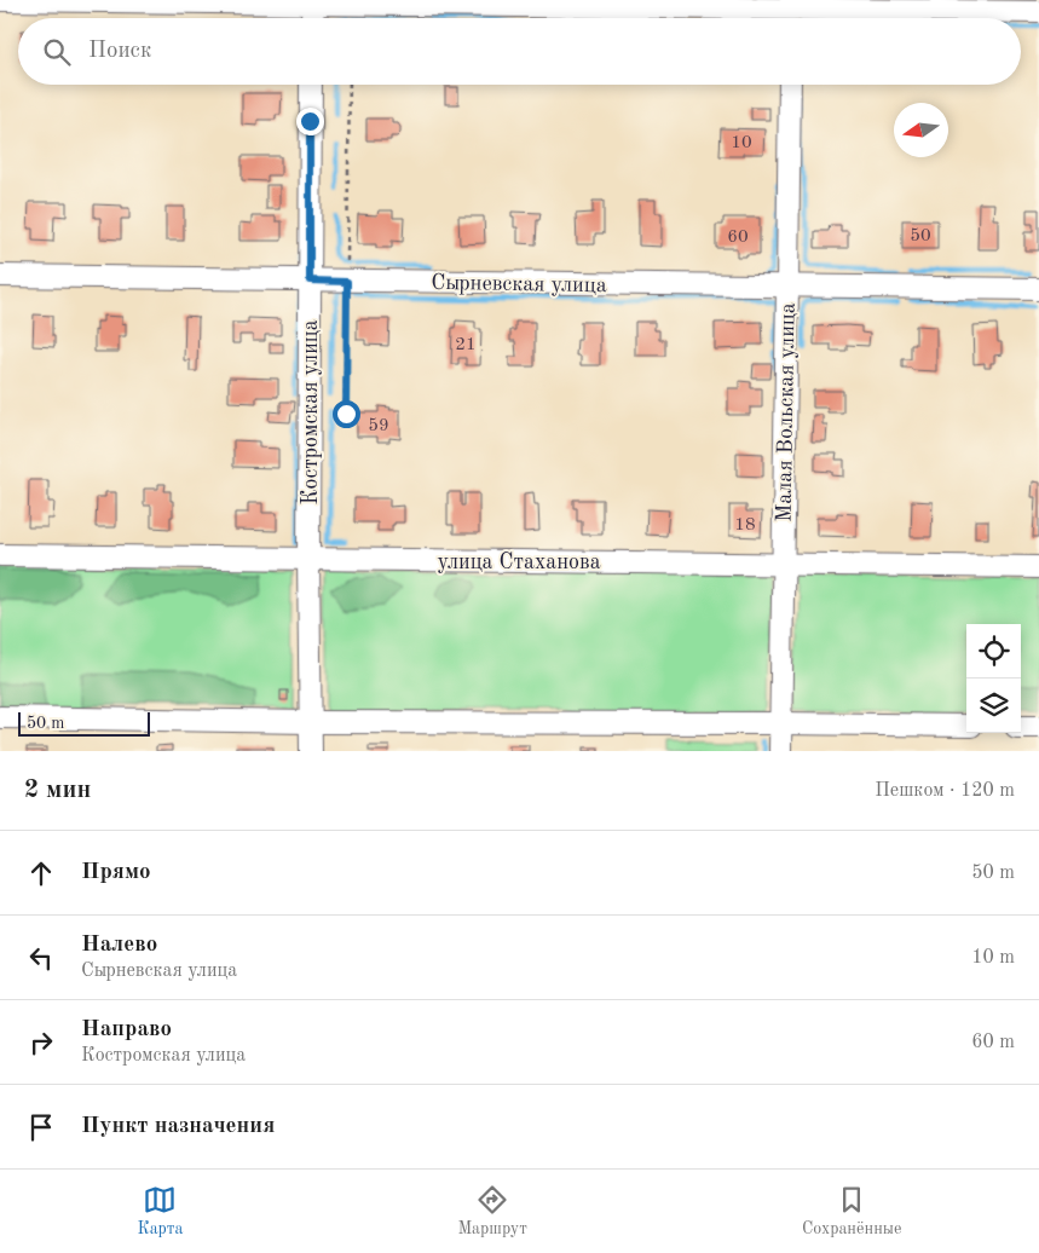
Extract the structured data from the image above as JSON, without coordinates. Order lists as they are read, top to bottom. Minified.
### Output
{"streets":{"street":["Сырневская улица","Костромская улица","Малая Вольская улица","улица Стаханова"]},"crossings":[["Сырневская улица","Костромская улица"],["Сырневская улица","Малая Вольская улица"],["Костромская улица","улица Стаханова"],["Малая Вольская улица","улица Стаханова"]],"house_numbers":["10","50","60","21","59","18"],"scale_bar":"50 m","north":"left","page":{"search":"Поиск","scale":"50 m","heading":["2 мин","Пешком · 120 m"],"list":[["Прямо","50 m"],["Налево","Сырневская улица","10 m"],["Направо","Костромская улица","60 m"],"Пункт назначения"],"nav":["Карта","Маршрут","Сохранённые"]}}
